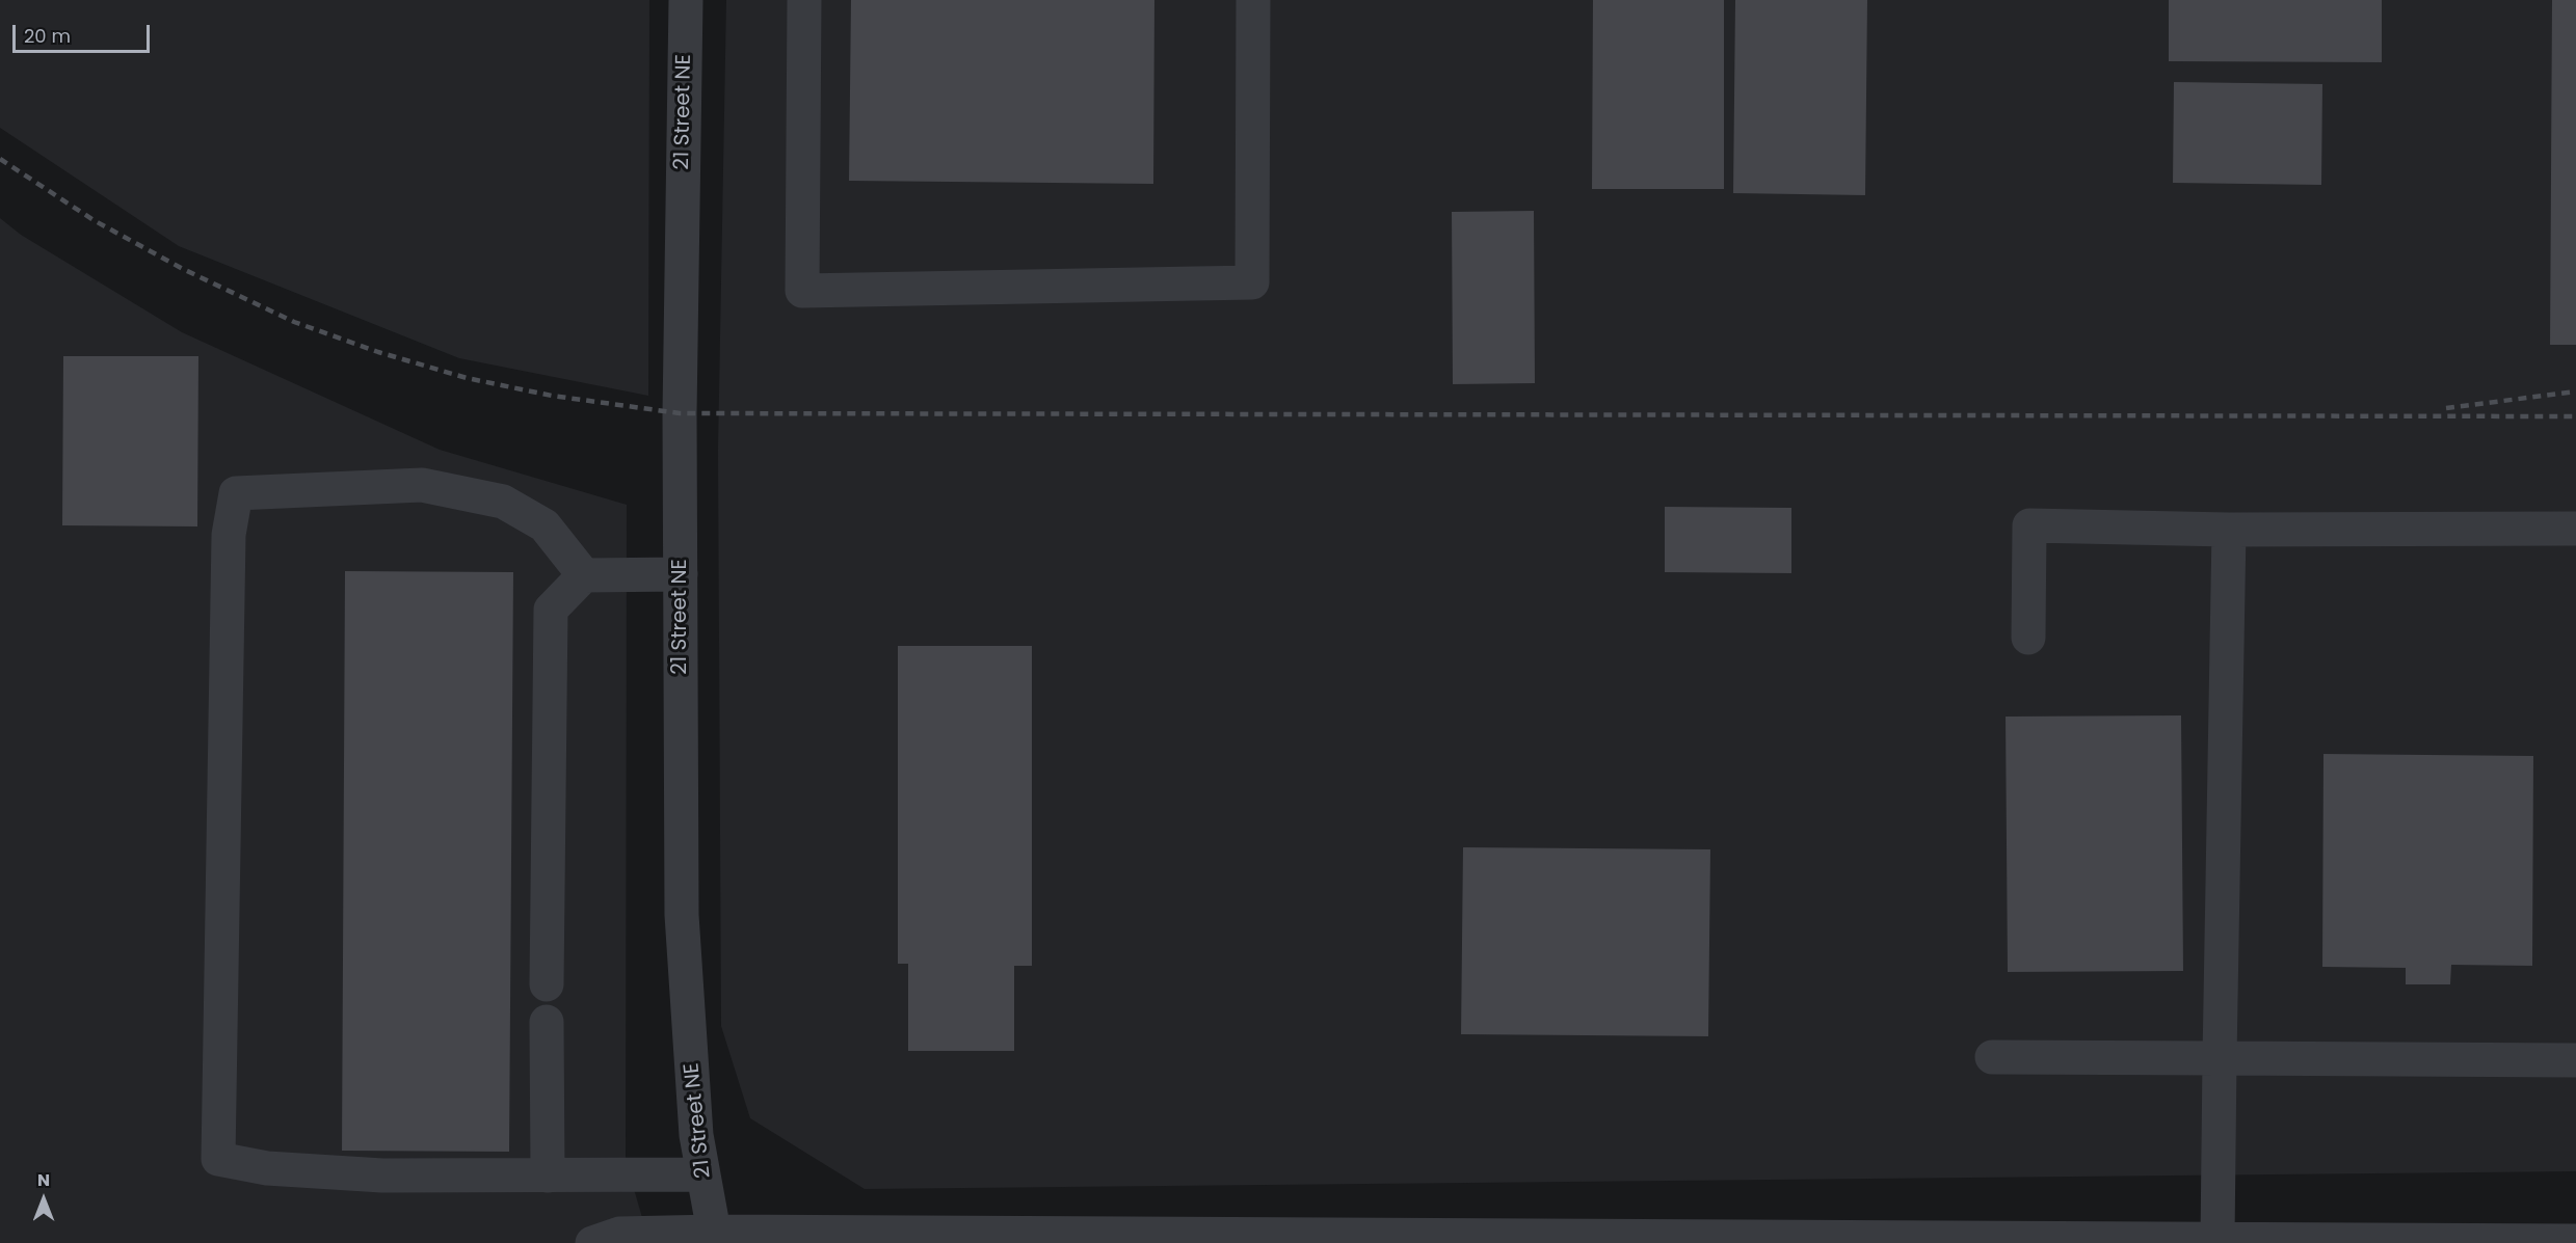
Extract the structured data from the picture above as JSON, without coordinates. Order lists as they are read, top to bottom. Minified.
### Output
{"streets":{"street":["21 Street NE"]},"scale_bar":"20 m","north":"top"}
